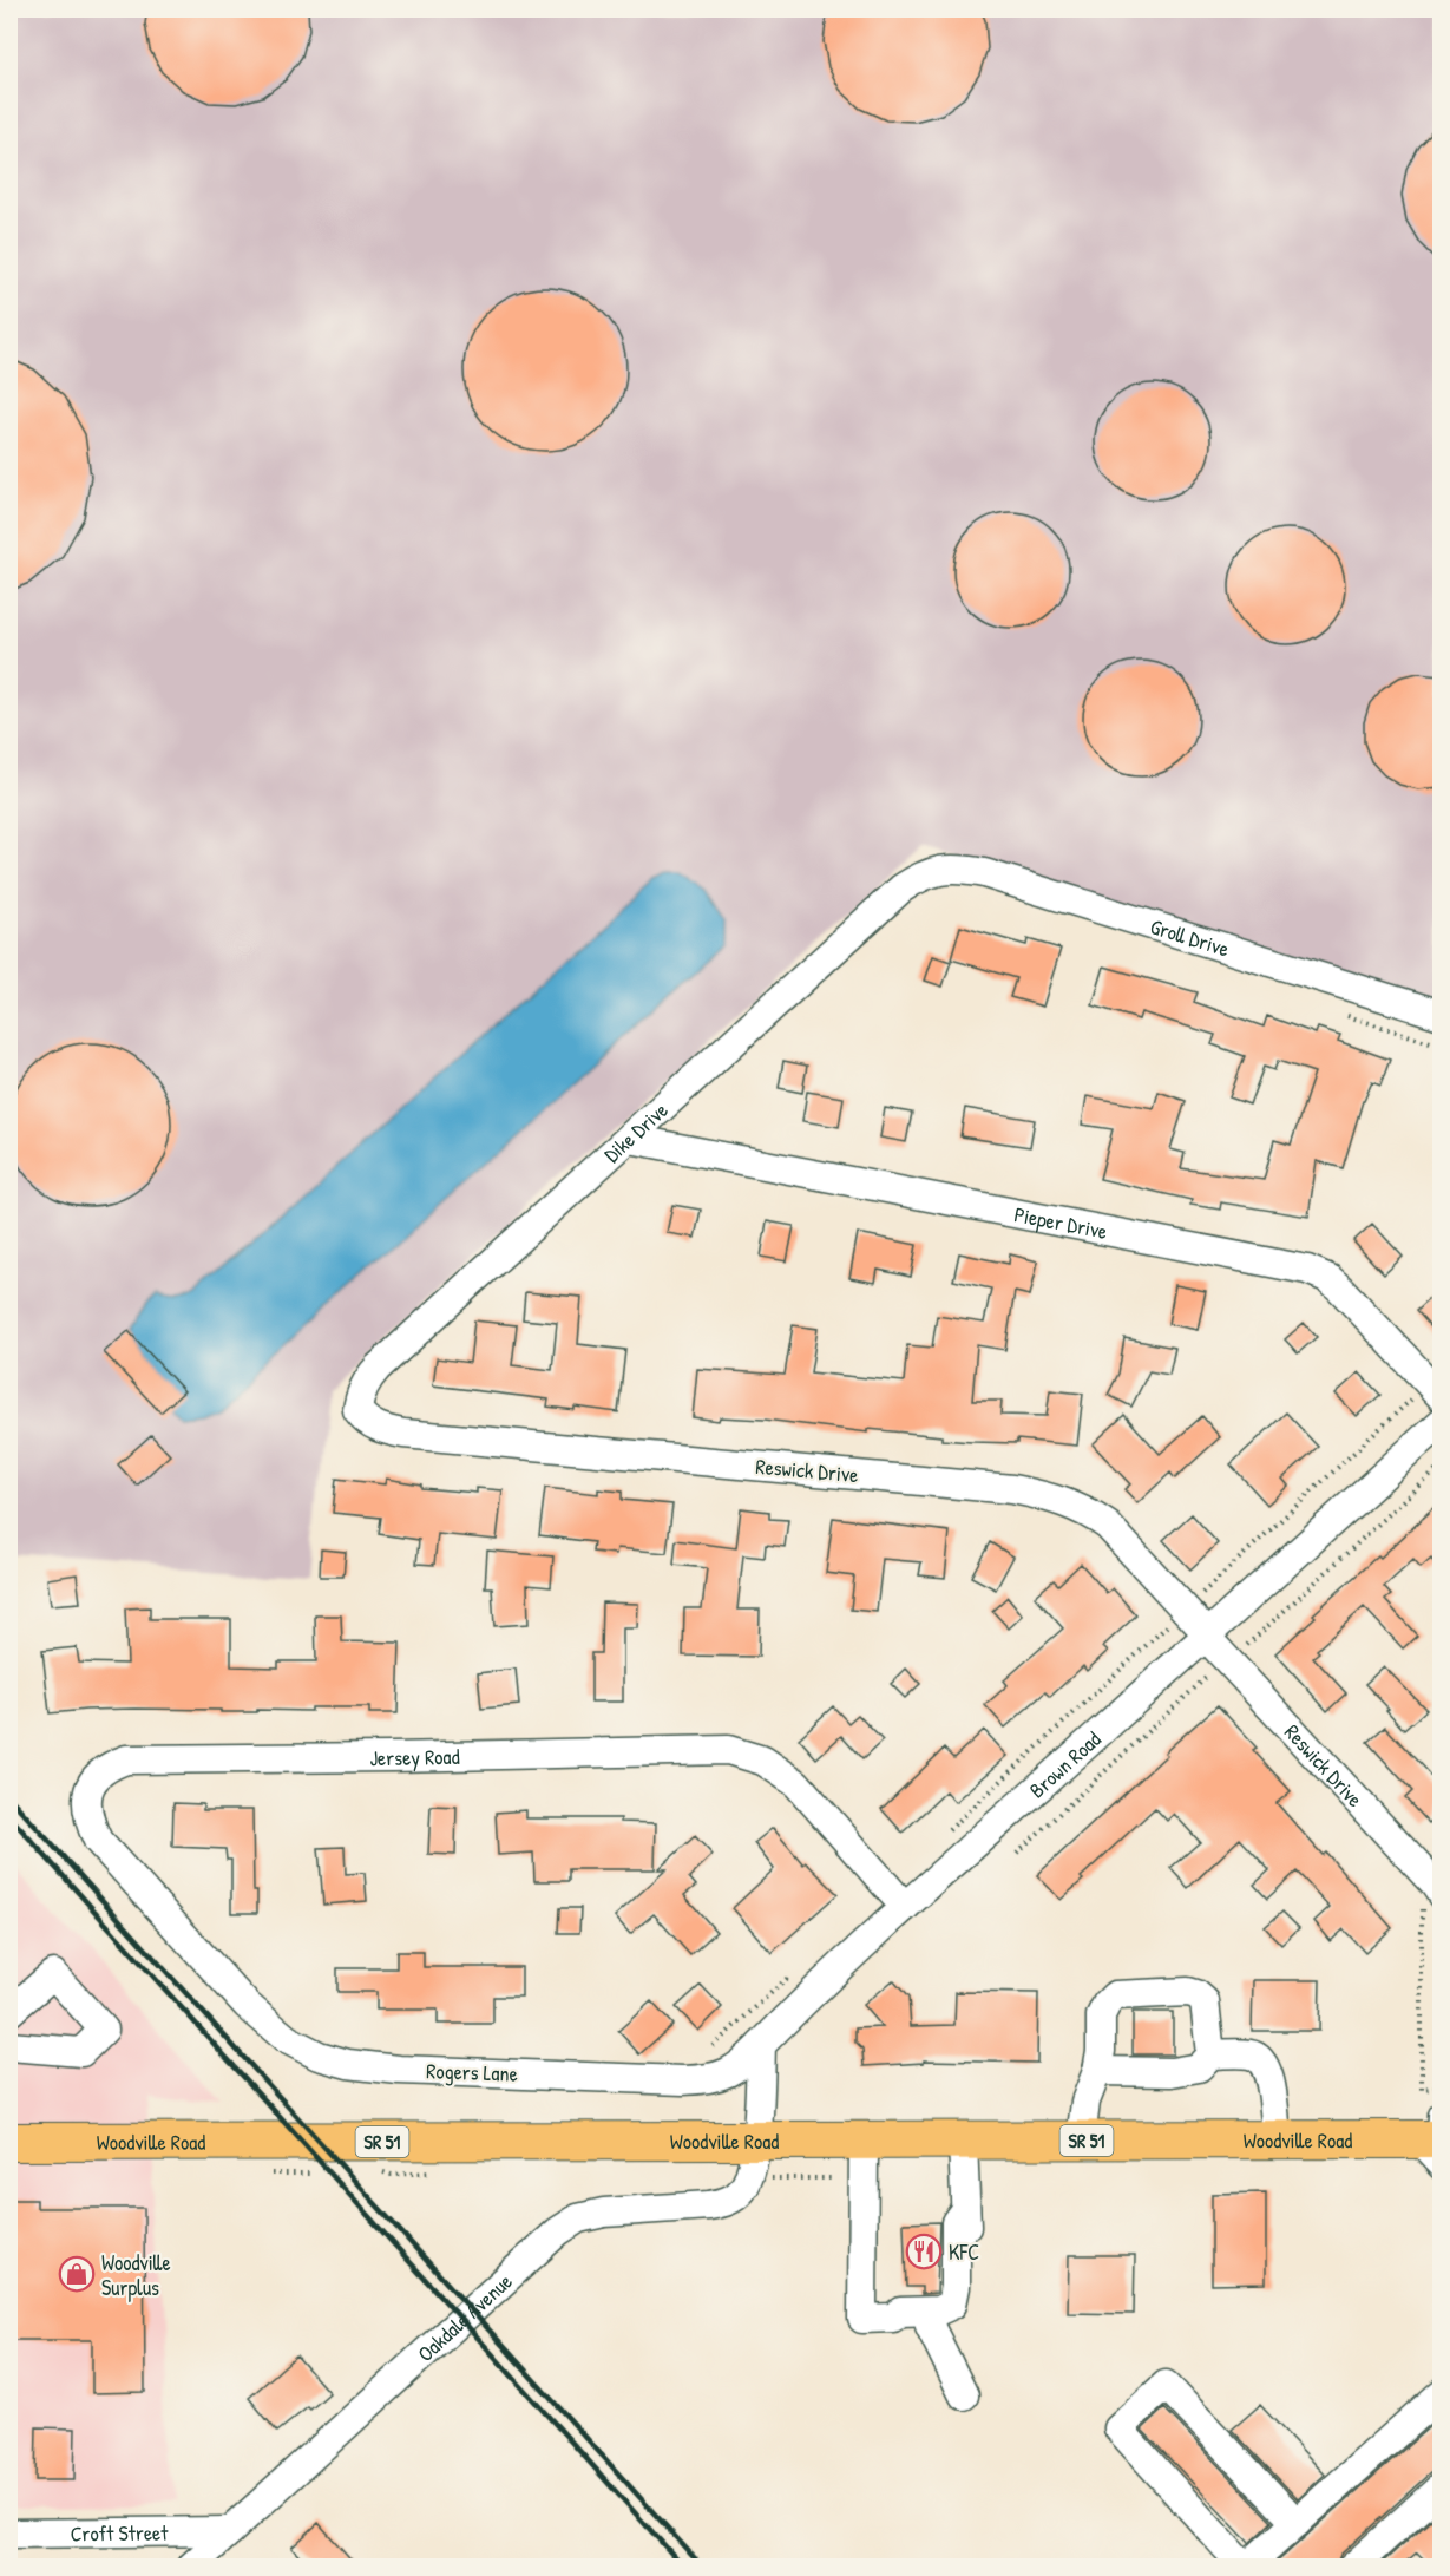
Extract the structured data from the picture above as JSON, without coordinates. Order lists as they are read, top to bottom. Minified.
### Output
{"streets":{"main road":["Woodville Road","SR 51"],"street":["Groll Drive","Dike Drive","Pieper Drive","Reswick Drive","Jersey Road","Brown Road","Rogers Lane","Oakdale Avenue","Croft Street"]},"crossings":[["Groll Drive","Dike Drive"],["Dike Drive","Pieper Drive"],["Dike Drive","Reswick Drive"],["Reswick Drive","Brown Road"],["Jersey Road","Brown Road"],["Jersey Road","Rogers Lane"],["Brown Road","Rogers Lane"],["Woodville Road","Oakdale Avenue"],["Oakdale Avenue","Croft Street"]],"places":{"restaurant":["KFC"],"shop":["Woodville Surplus"]}}
